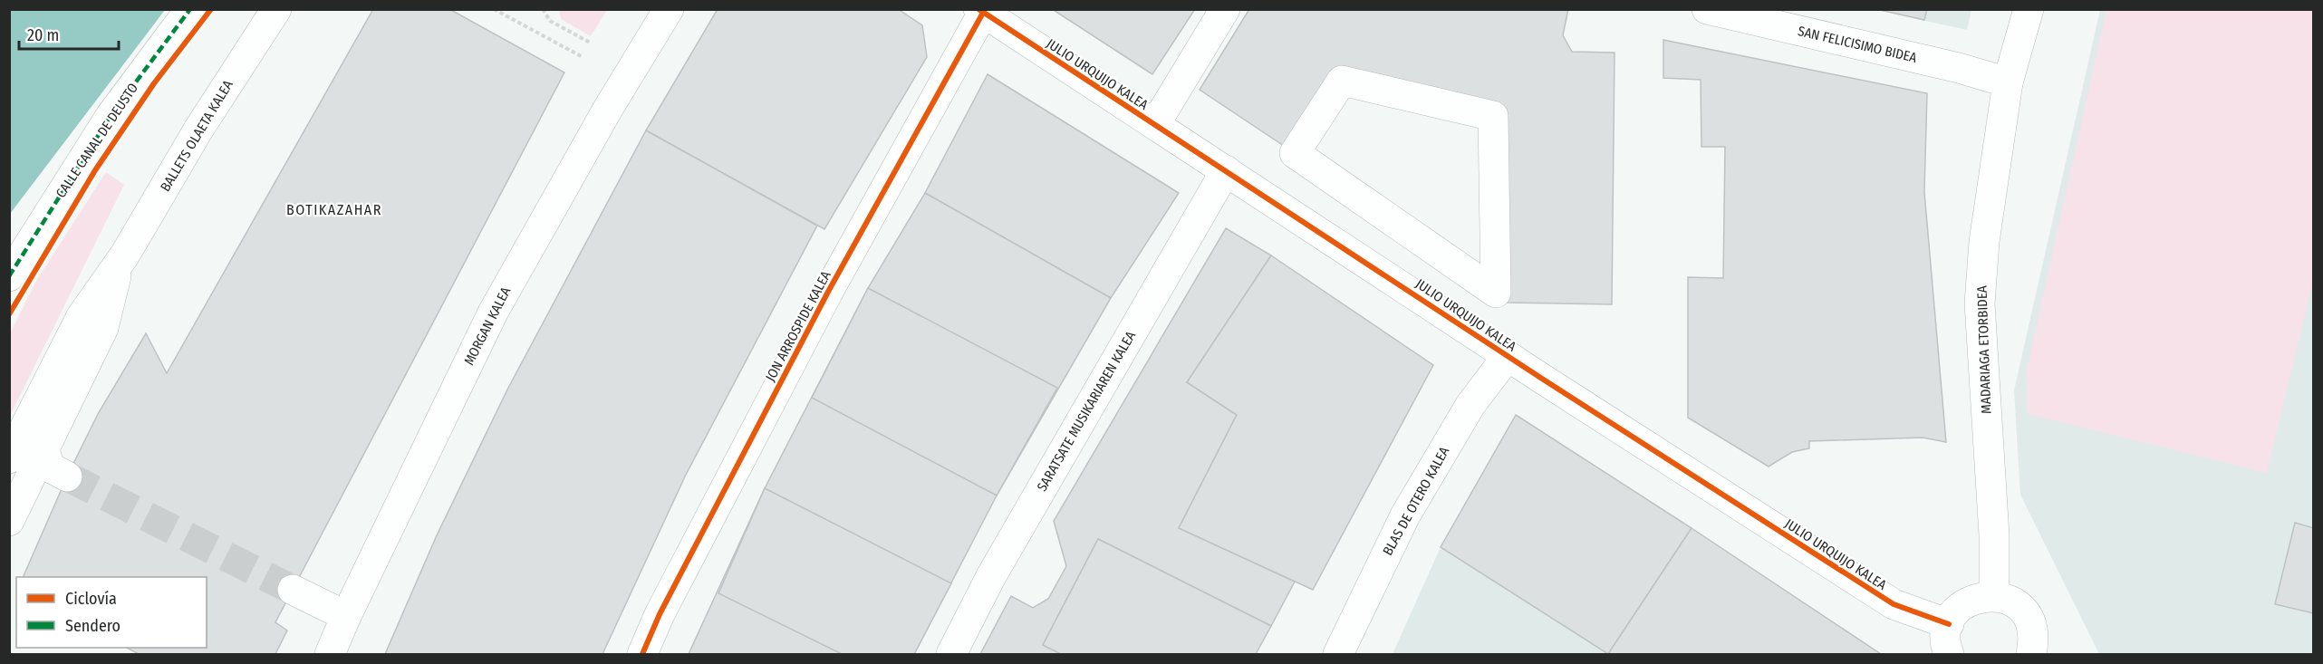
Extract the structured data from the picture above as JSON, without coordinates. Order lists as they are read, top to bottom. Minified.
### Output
{"streets":{"street":["SAN FELICISIMO BIDEA","JULIO URQUIJO KALEA","BALLETS OLAETA KALEA","CALLE CANAL DE DEUSTO","MORGAN KALEA","JON ARROSPIDE KALEA","MADARIAGA ETORBIDEA","SARATSATE MUSIKARIAREN KALEA","BLAS DE OTERO KALEA"]},"crossings":[["SAN FELICISIMO BIDEA","MADARIAGA ETORBIDEA"],["JULIO URQUIJO KALEA","JON ARROSPIDE KALEA"],["JULIO URQUIJO KALEA","SARATSATE MUSIKARIAREN KALEA"],["JULIO URQUIJO KALEA","BLAS DE OTERO KALEA"]],"districts":["BOTIKAZAHAR"],"legend":["Ciclovía","Sendero"],"scale_bar":"20 m"}
